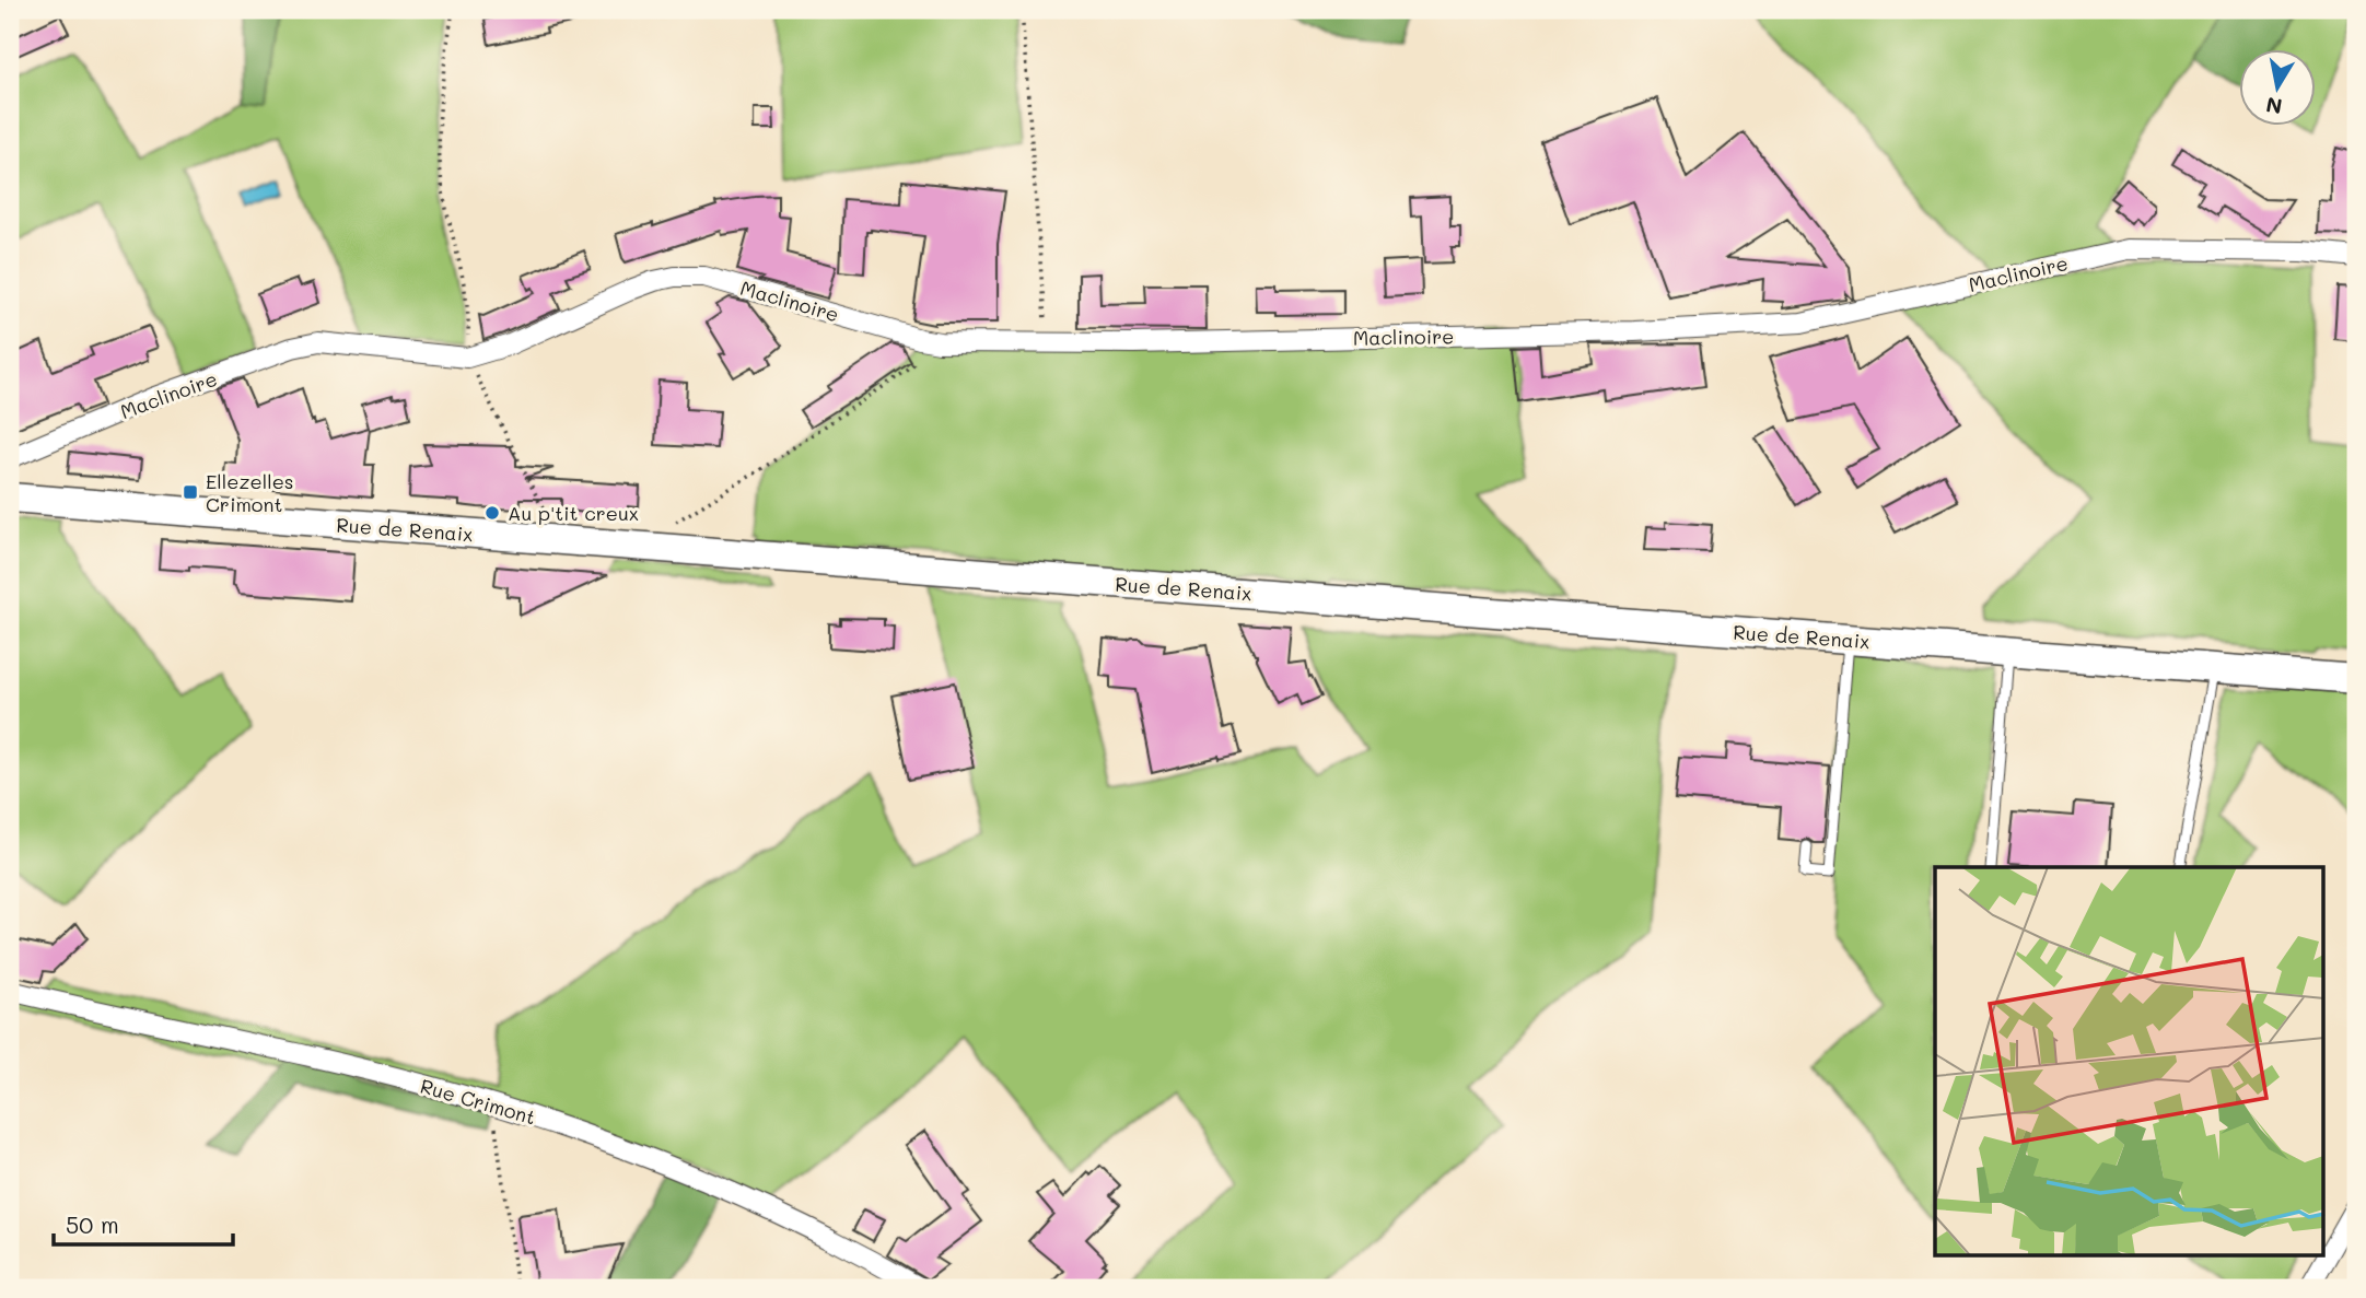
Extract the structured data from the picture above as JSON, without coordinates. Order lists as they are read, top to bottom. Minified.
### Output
{"streets":{"main road":["Rue de Renaix"],"street":["Maclinoire","Rue Crimont"]},"places":{"transit":["Ellezelles Crimont"],"other":["Au p'tit creux"]},"scale_bar":"50 m","north":"bottom"}
